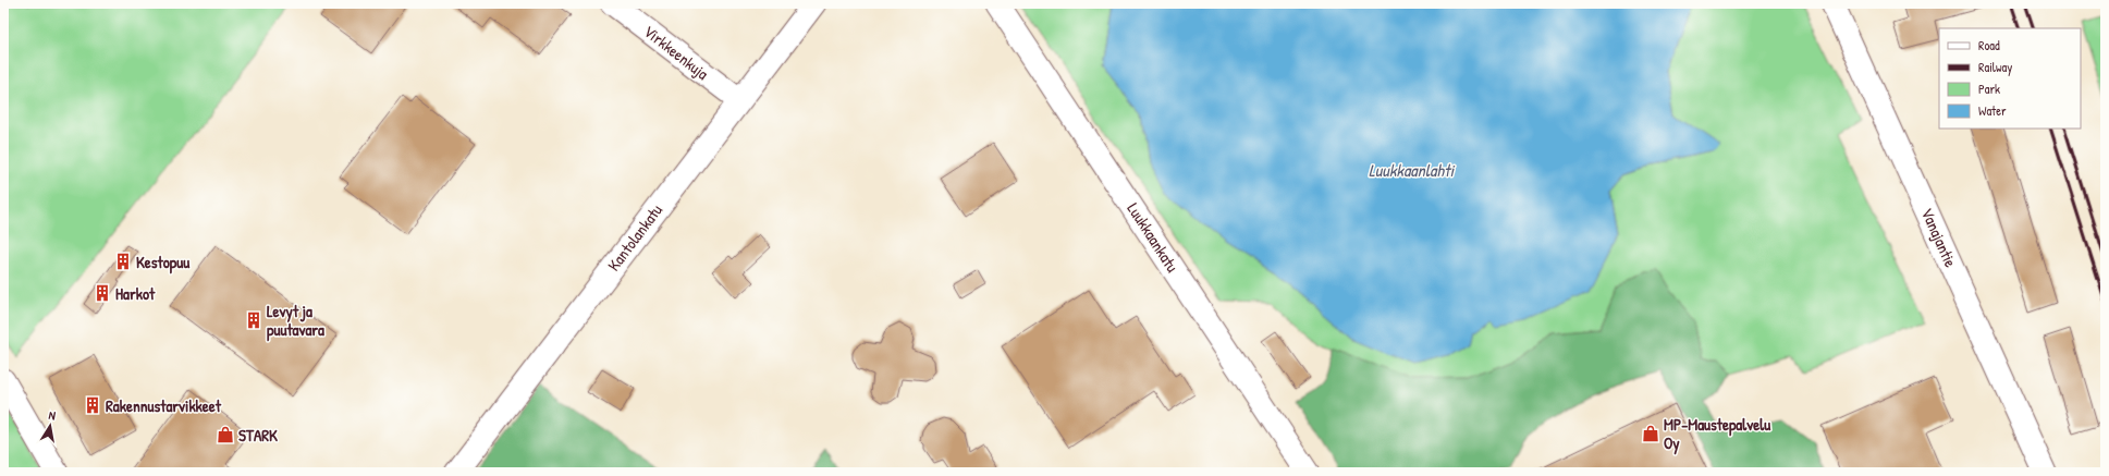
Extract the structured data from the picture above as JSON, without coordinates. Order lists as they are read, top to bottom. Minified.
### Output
{"streets":{"street":["Virkkeenkuja","Kantolankatu","Luukkaankatu","Vanajantie"]},"crossings":[["Virkkeenkuja","Kantolankatu"]],"water":["Luukkaanlahti"],"places":{"building":["Kestopuu","Harkot","Levyt ja puutavara","Rakennustarvikkeet"],"shop":["MP-Maustepalvelu Oy","STARK"]},"legend":["Road","Railway","Park","Water"],"north":"top"}
